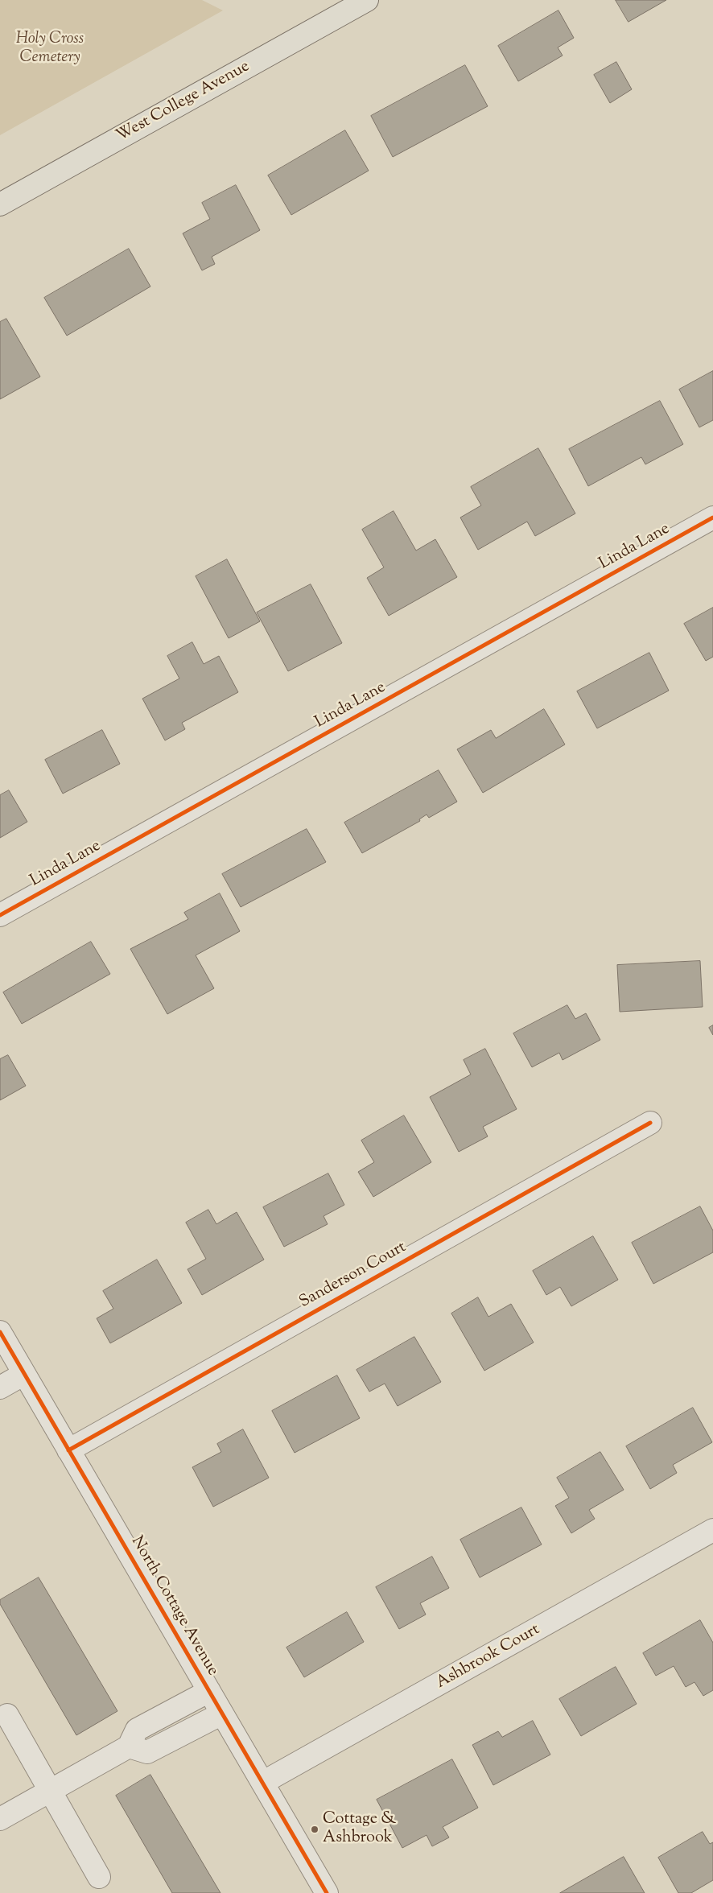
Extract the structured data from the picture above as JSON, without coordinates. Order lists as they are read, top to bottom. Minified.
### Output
{"streets":{"main road":["West College Avenue"],"street":["Linda Lane","Sanderson Court","North Cottage Avenue","Ashbrook Court"]},"crossings":[["Sanderson Court","North Cottage Avenue"],["North Cottage Avenue","Ashbrook Court"]],"parks":["Holy Cross Cemetery"],"places":["Cottage & Ashbrook"]}
